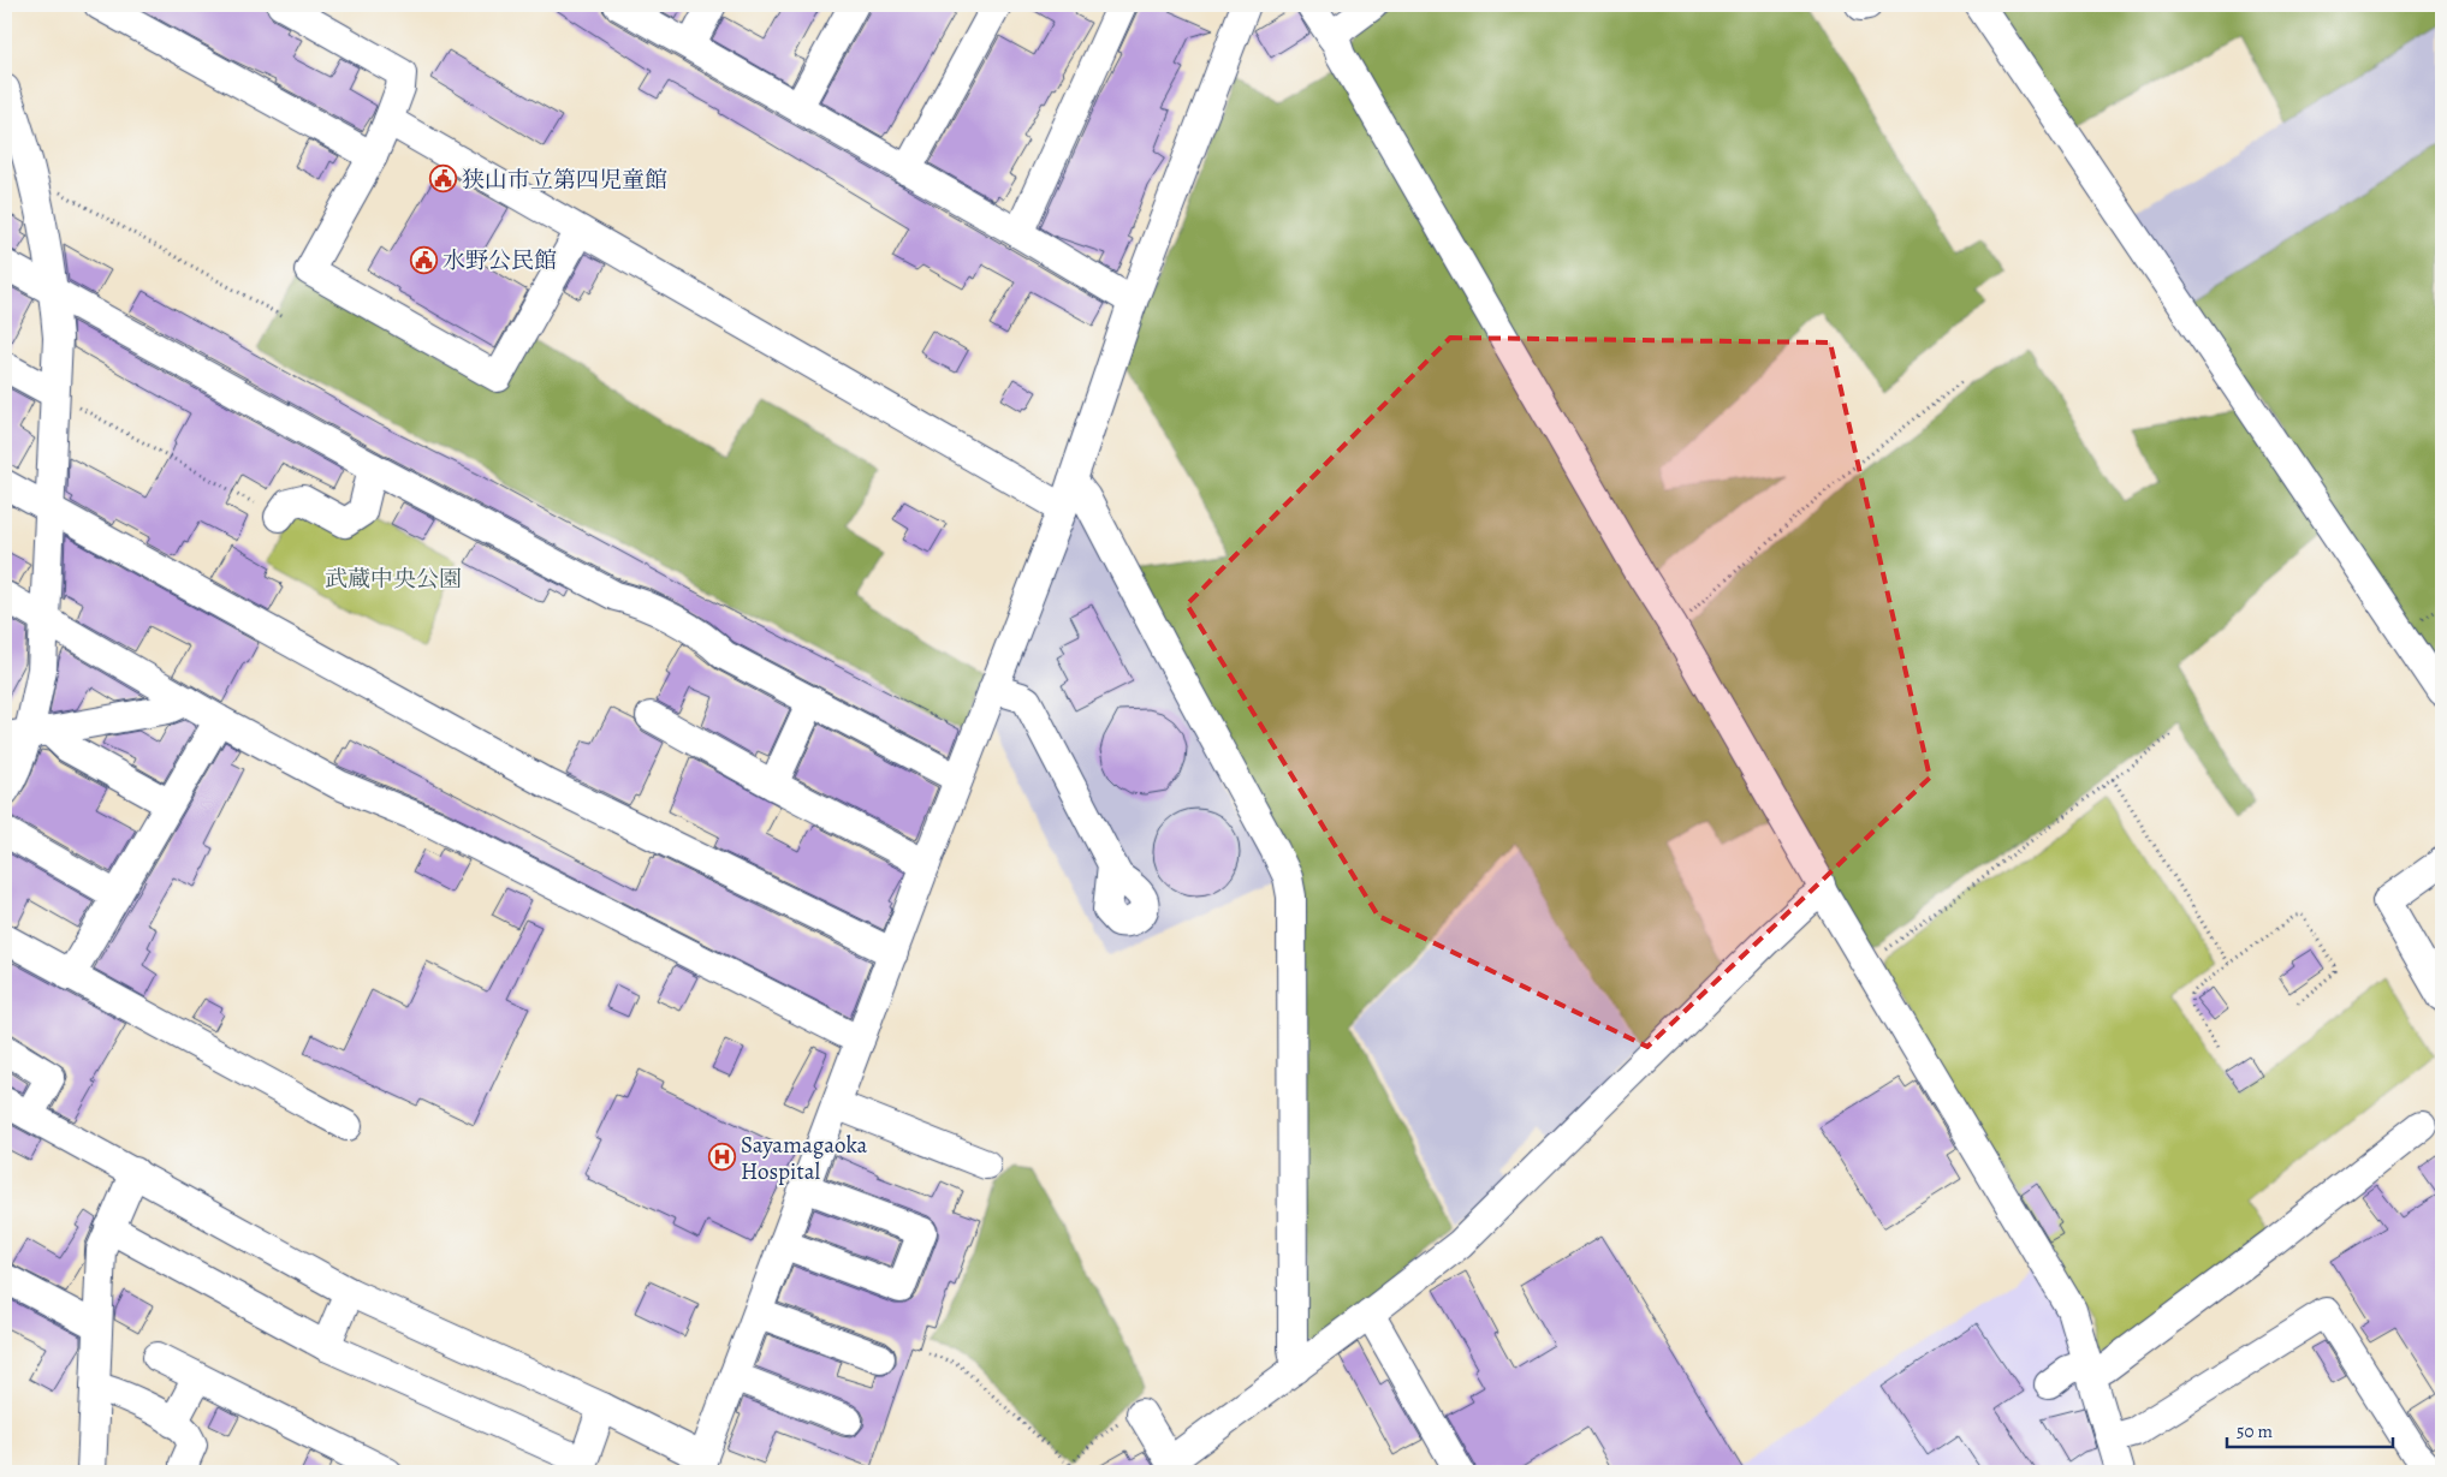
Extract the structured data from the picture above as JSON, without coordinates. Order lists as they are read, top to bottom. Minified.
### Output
{"parks":["武蔵中央公園"],"places":{"public building":["狭山市立第四児童館","水野公民館"],"hospital":["Sayamagaoka Hospital"]},"scale_bar":"50 m"}
